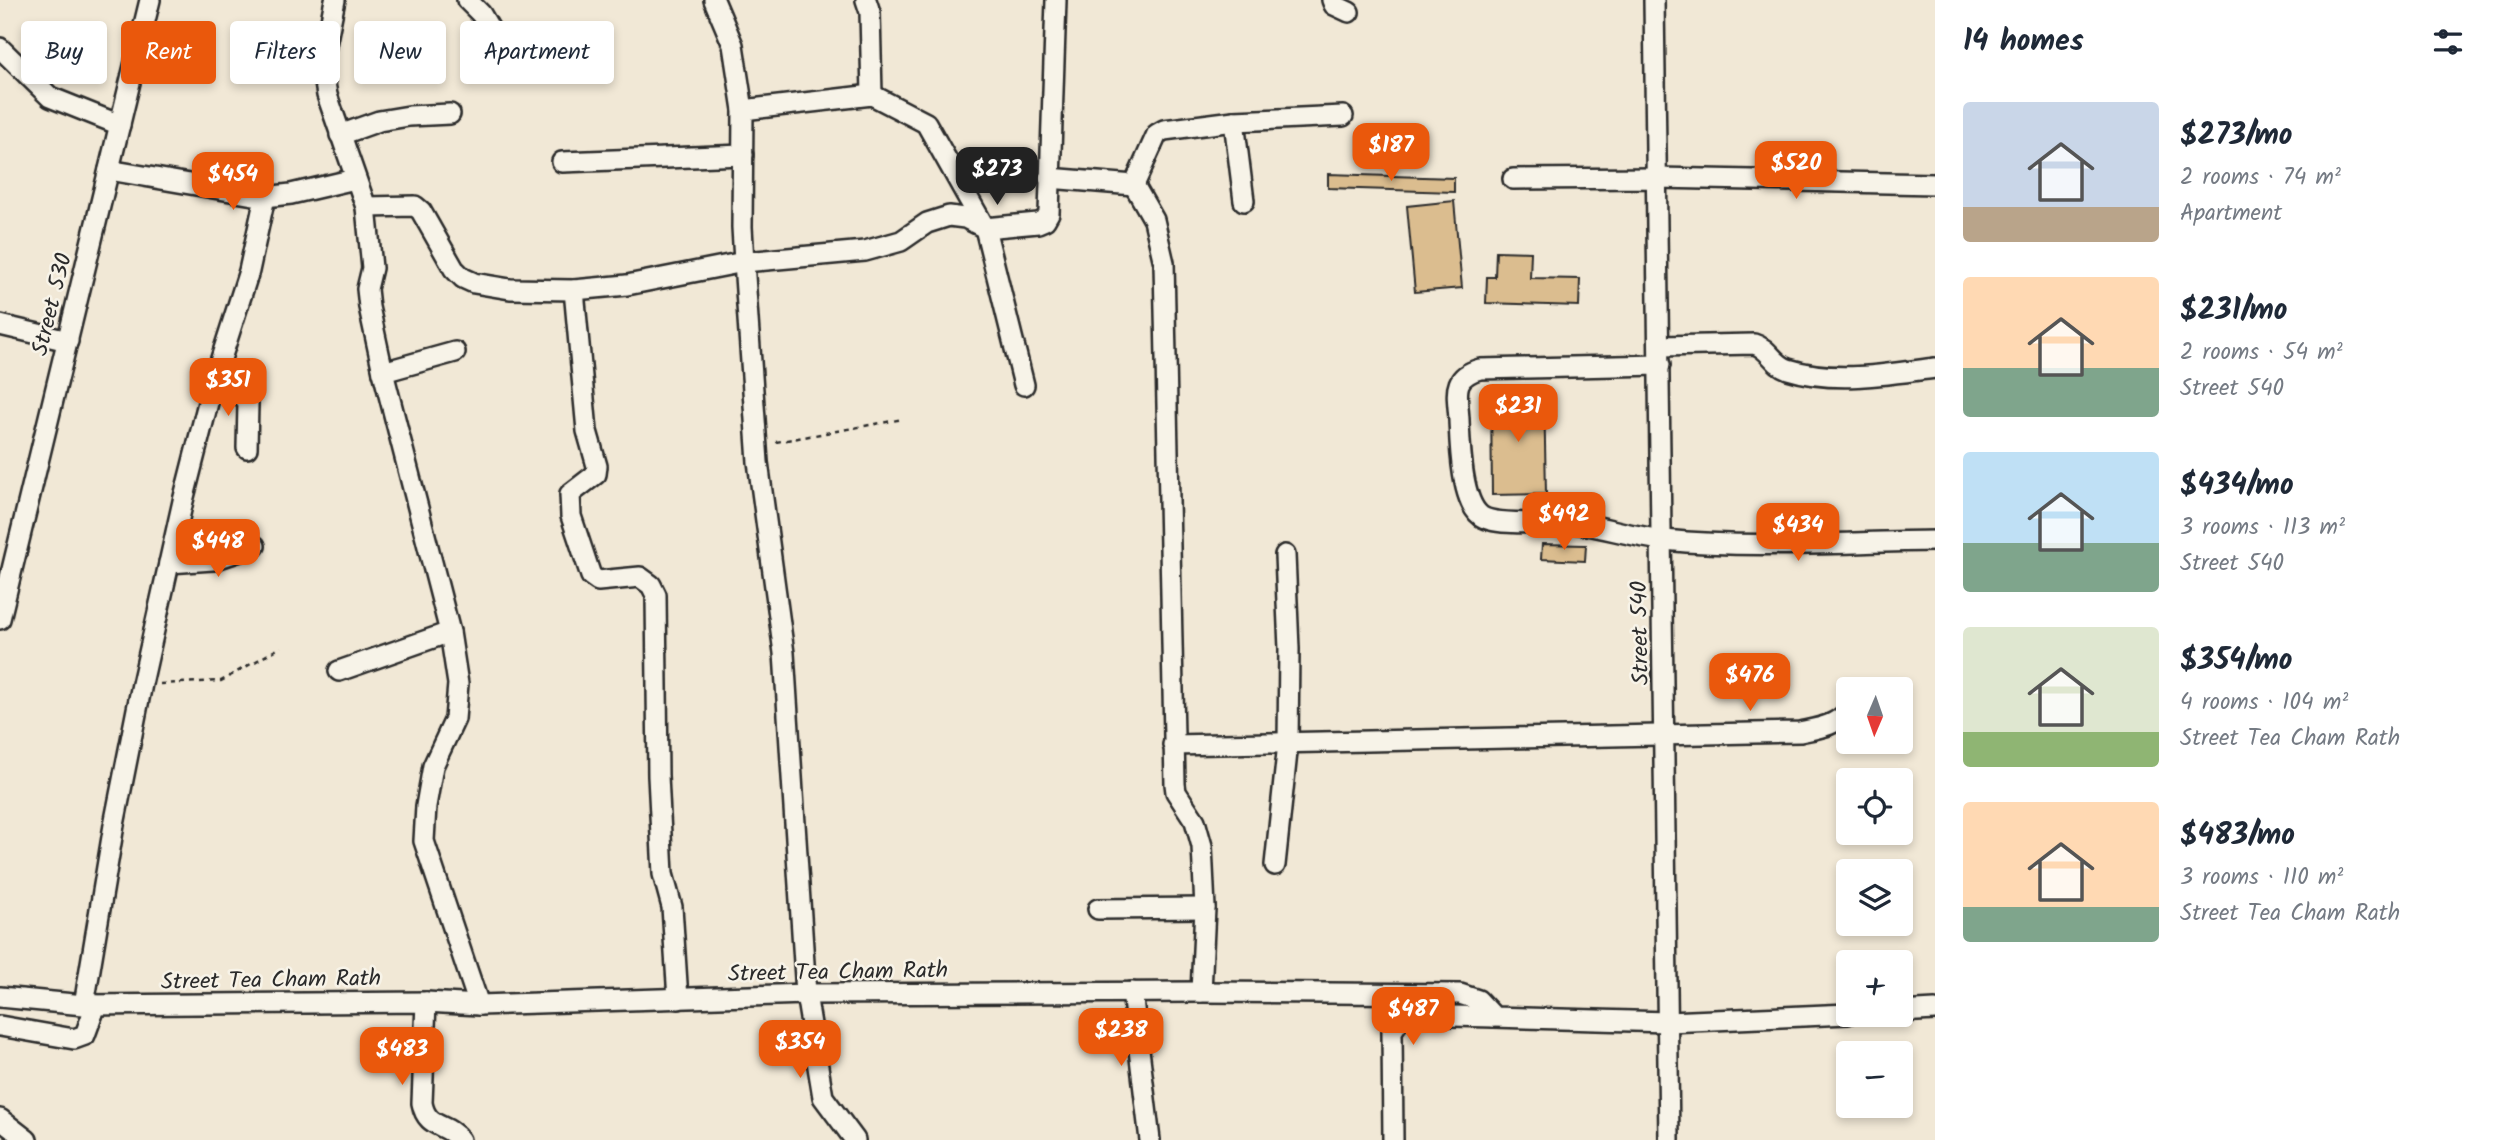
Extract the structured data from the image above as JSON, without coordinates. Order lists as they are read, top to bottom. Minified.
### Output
{"streets":{"street":["Street 530","Street 540","Street Tea Cham Rath"]},"north":"bottom","page":{"heading":"14 homes","chip":["Buy","Rent","Filters","New","Apartment"],"list":[{"name":"$273/mo","note":"2 rooms · 74 m² · Apartment"},{"name":"$231/mo","note":"2 rooms · 54 m² · Street 540"},{"name":"$434/mo","note":"3 rooms · 113 m² · Street 540"},{"name":"$354/mo","note":"4 rooms · 104 m² · Street Tea Cham Rath"},{"name":"$483/mo","note":"3 rooms · 110 m² · Street Tea Cham Rath"}],"price":["$187","$520","$273","$454","$351","$231","$492","$434","$448","$476","$487","$238","$354","$483"],"map_buttons":["+","−"]}}
